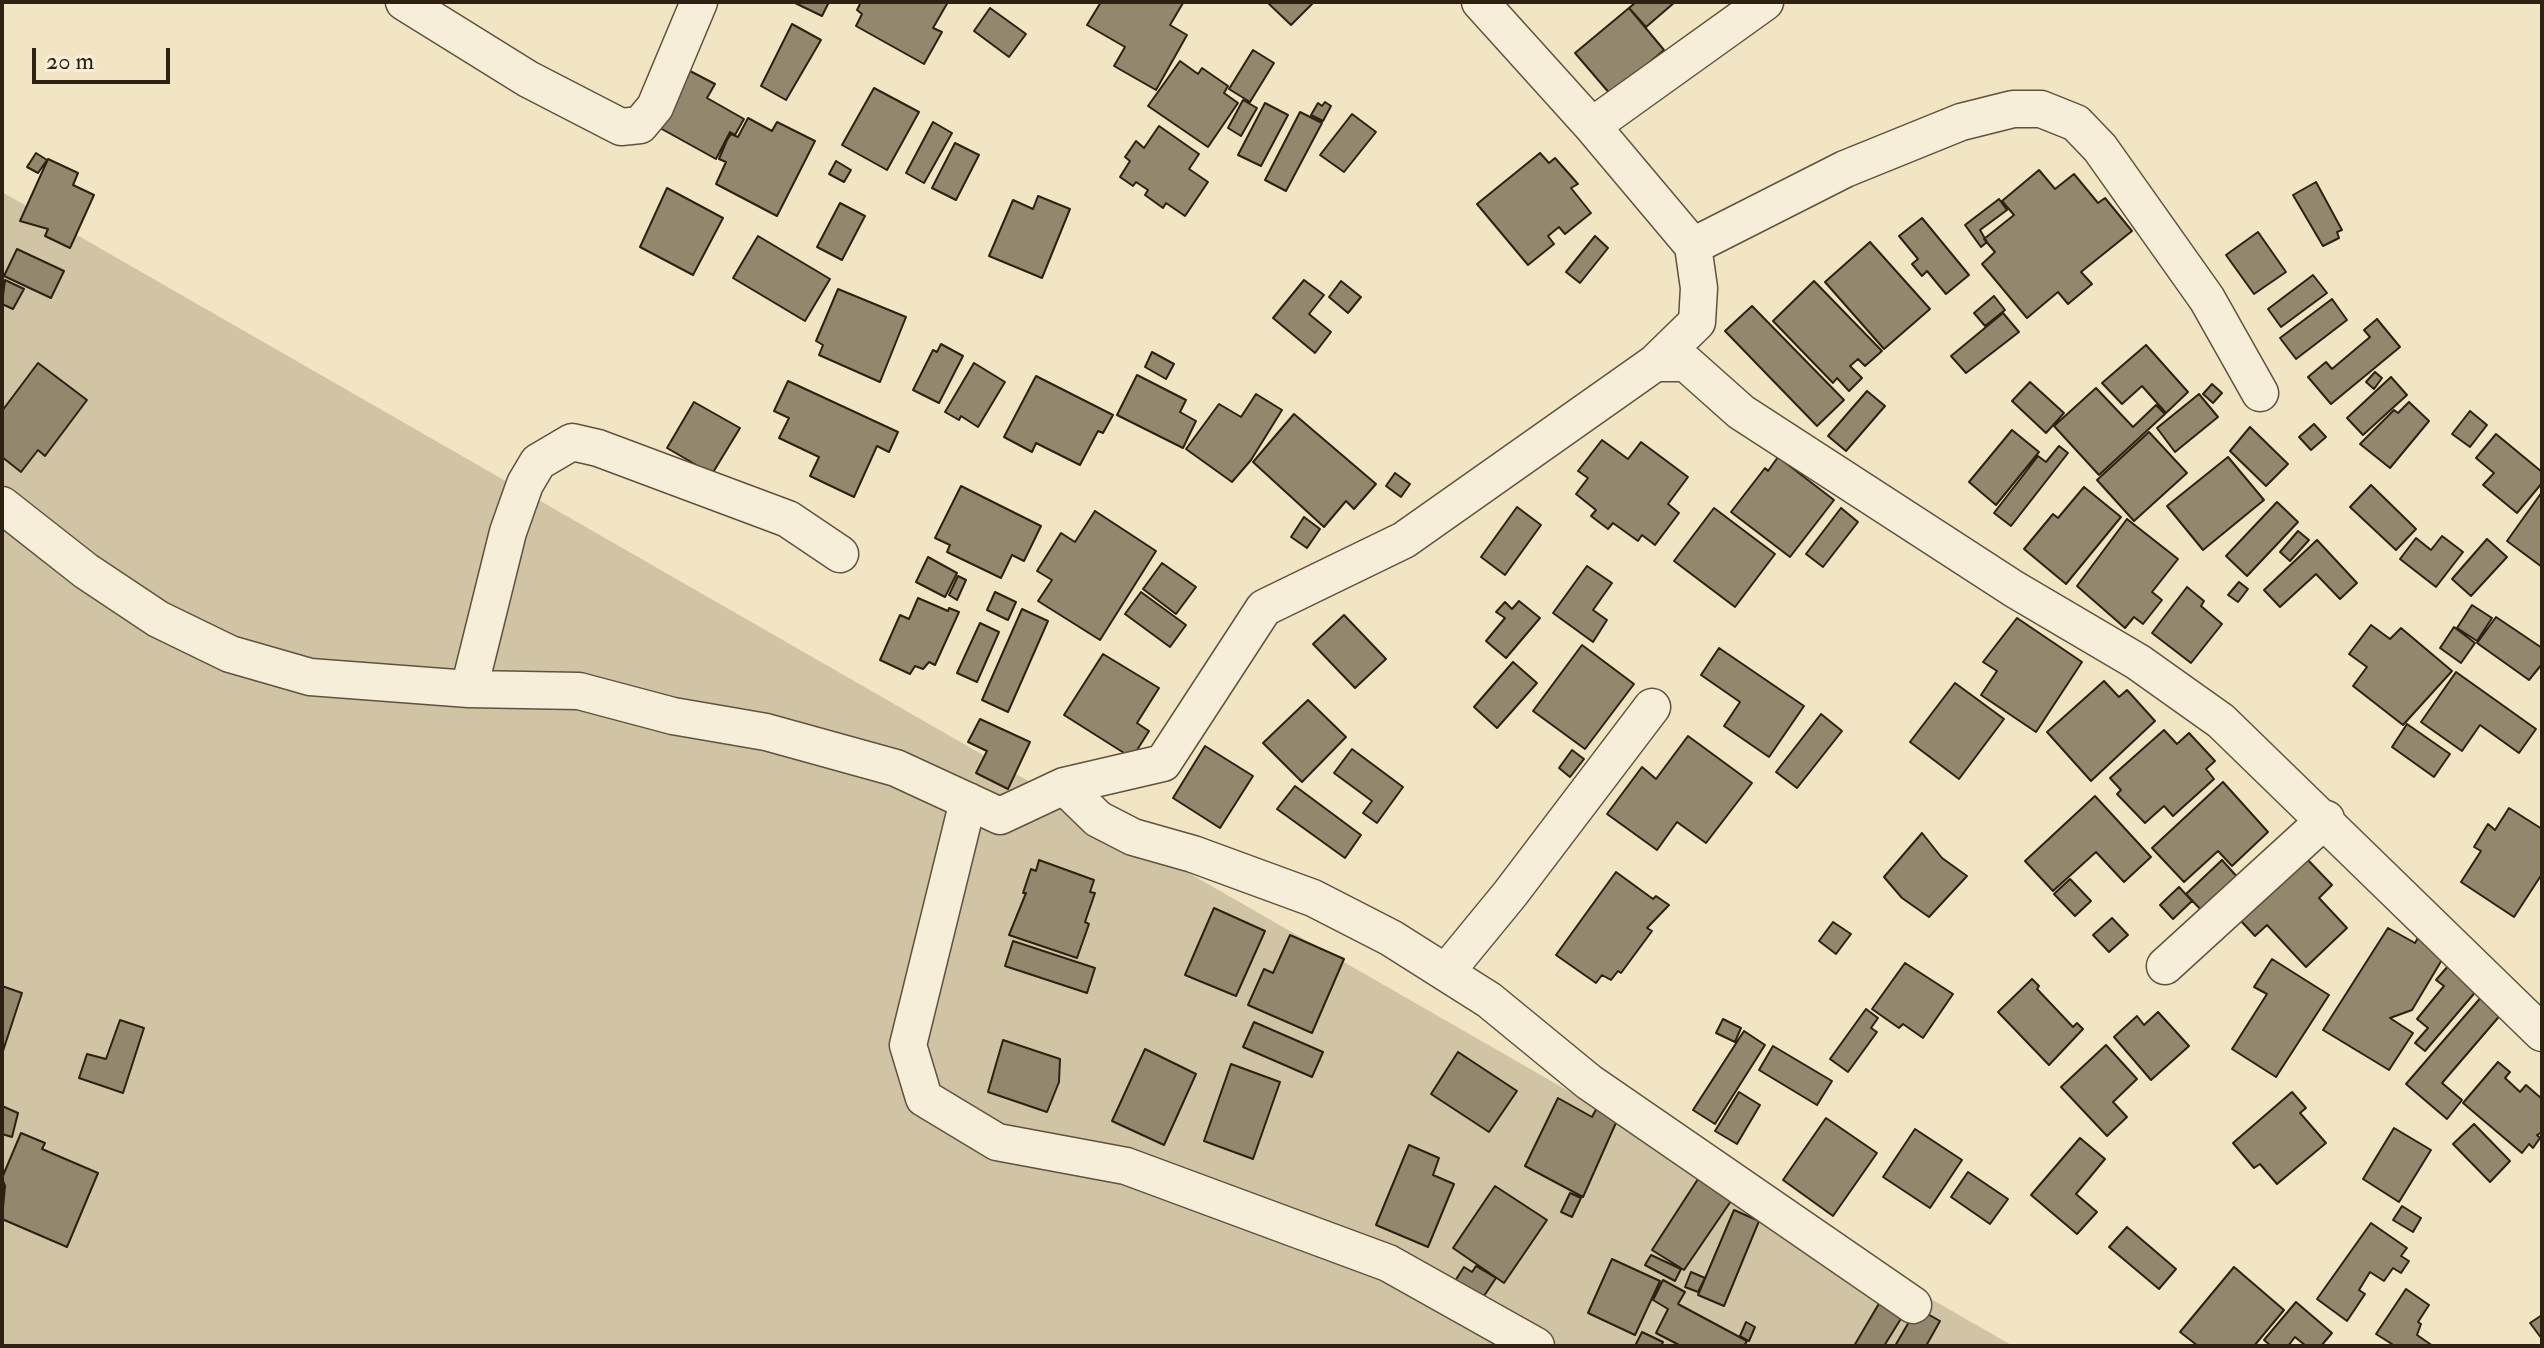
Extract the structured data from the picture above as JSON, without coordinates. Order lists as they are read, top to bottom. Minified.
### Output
{"scale_bar":"20 m"}
